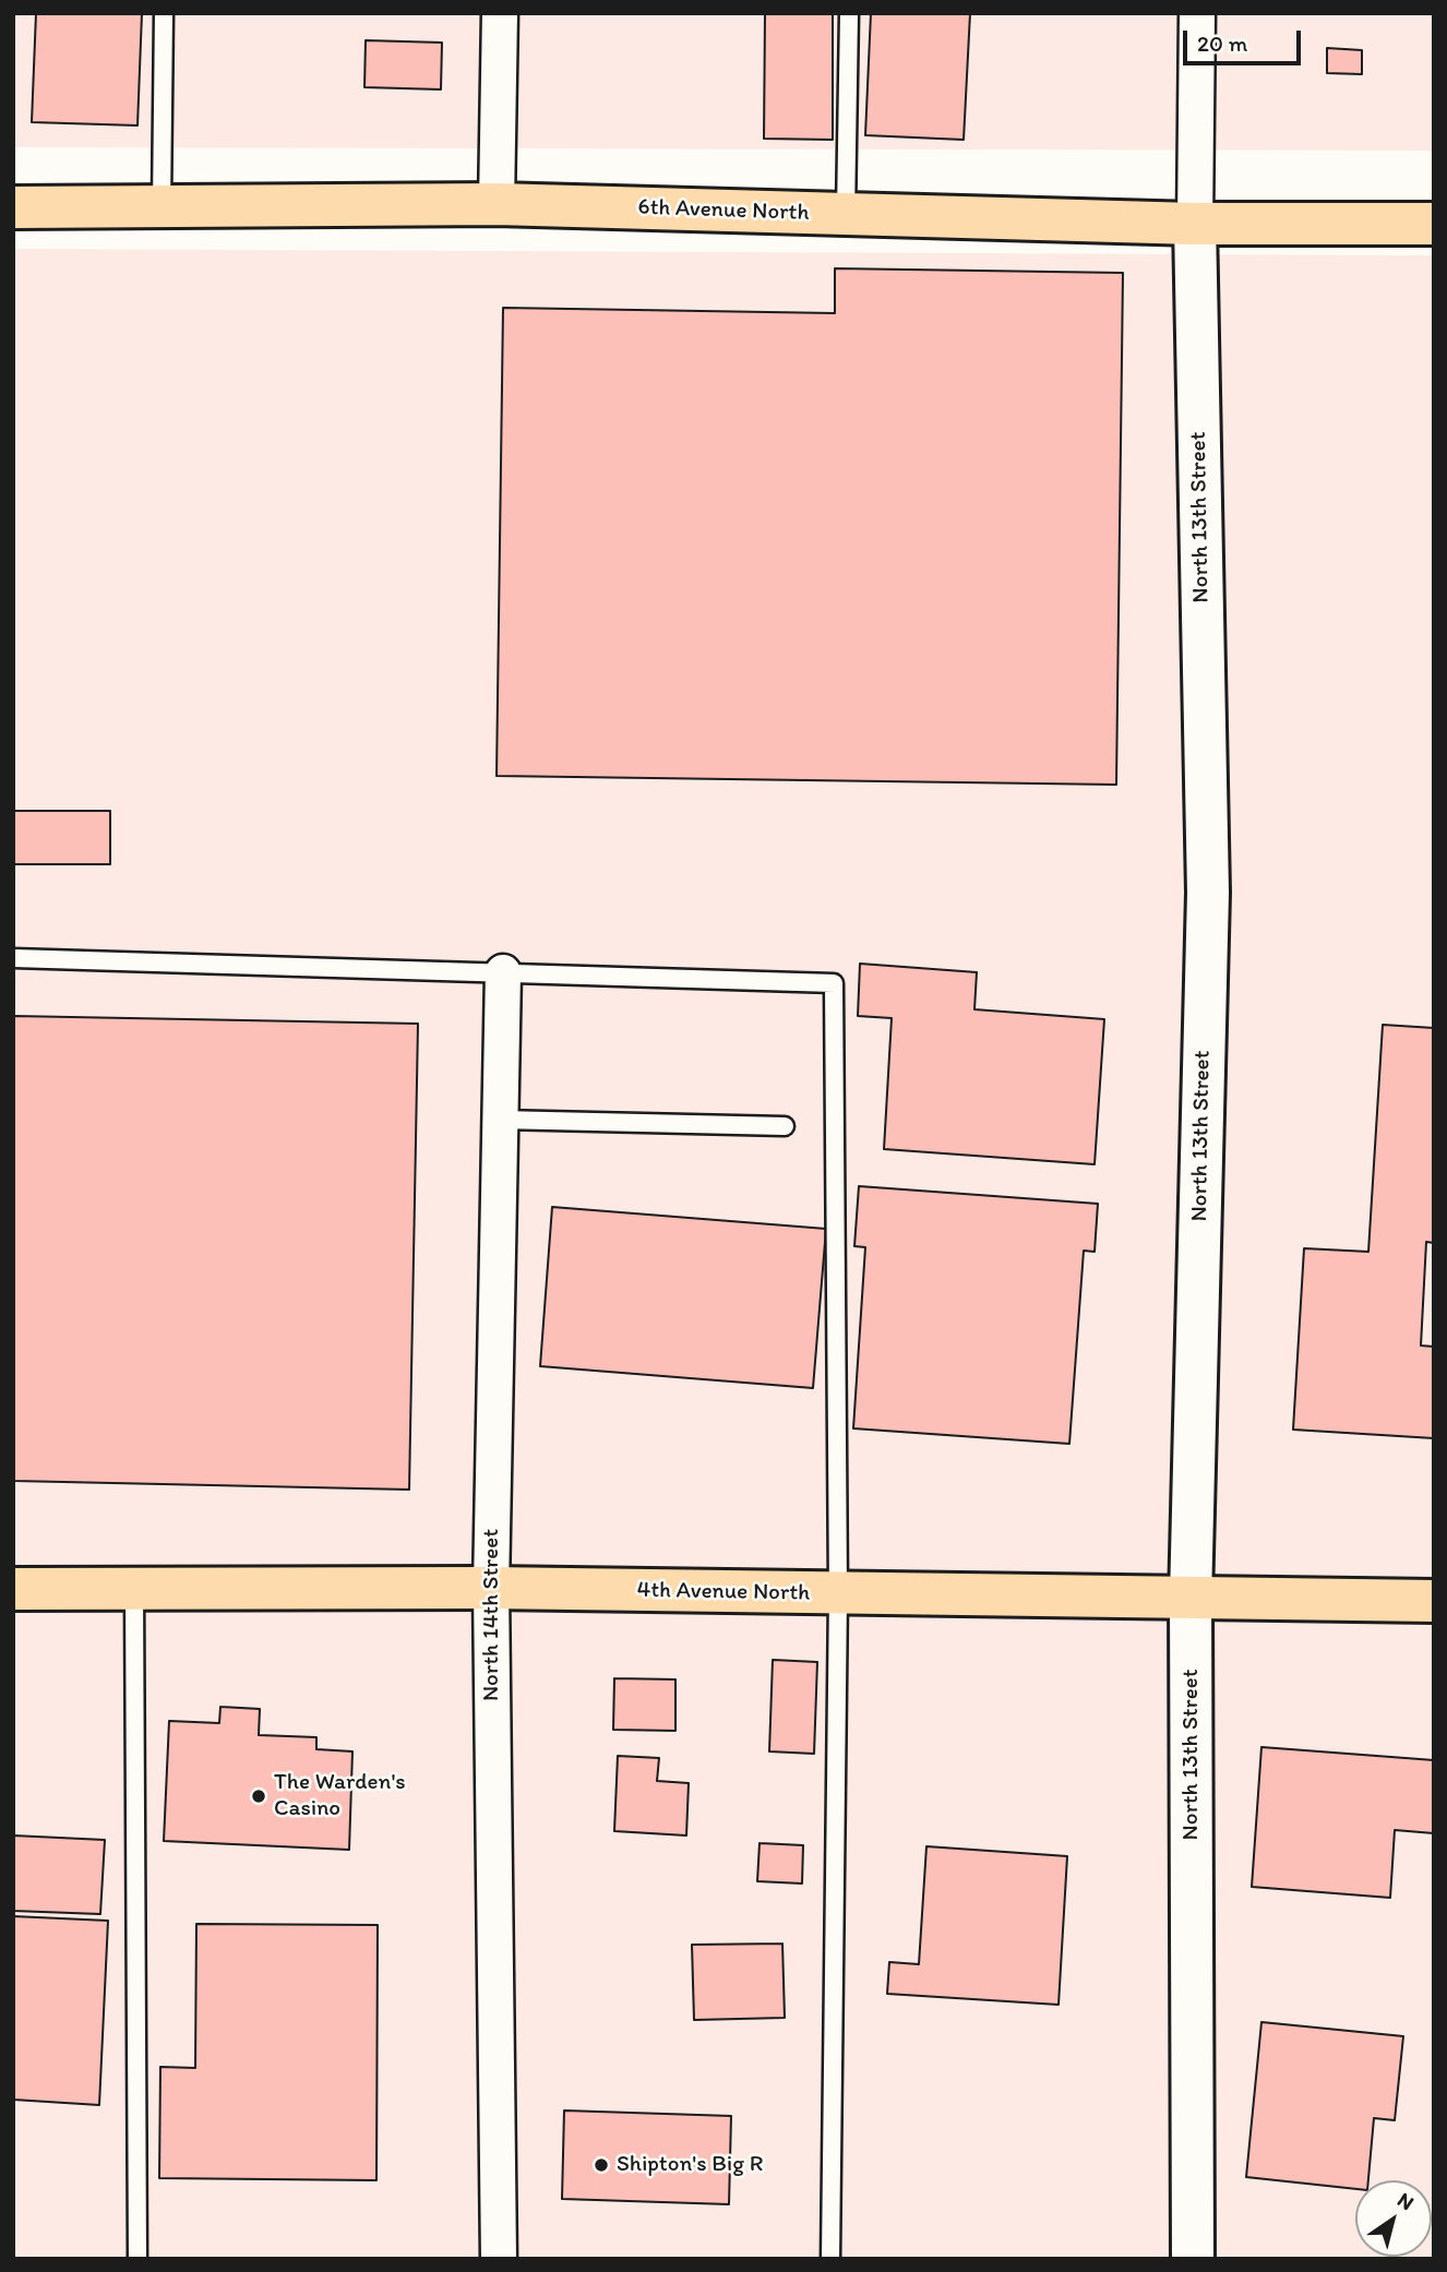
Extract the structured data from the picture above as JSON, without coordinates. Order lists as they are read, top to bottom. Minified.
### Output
{"streets":{"main road":["6th Avenue North","4th Avenue North"],"street":["North 13th Street","North 14th Street"]},"crossings":[["6th Avenue North","North 13th Street"],["North 13th Street","4th Avenue North"],["4th Avenue North","North 14th Street"]],"places":["The Warden's Casino","Shipton's Big R"],"scale_bar":"20 m","north":"top right"}
